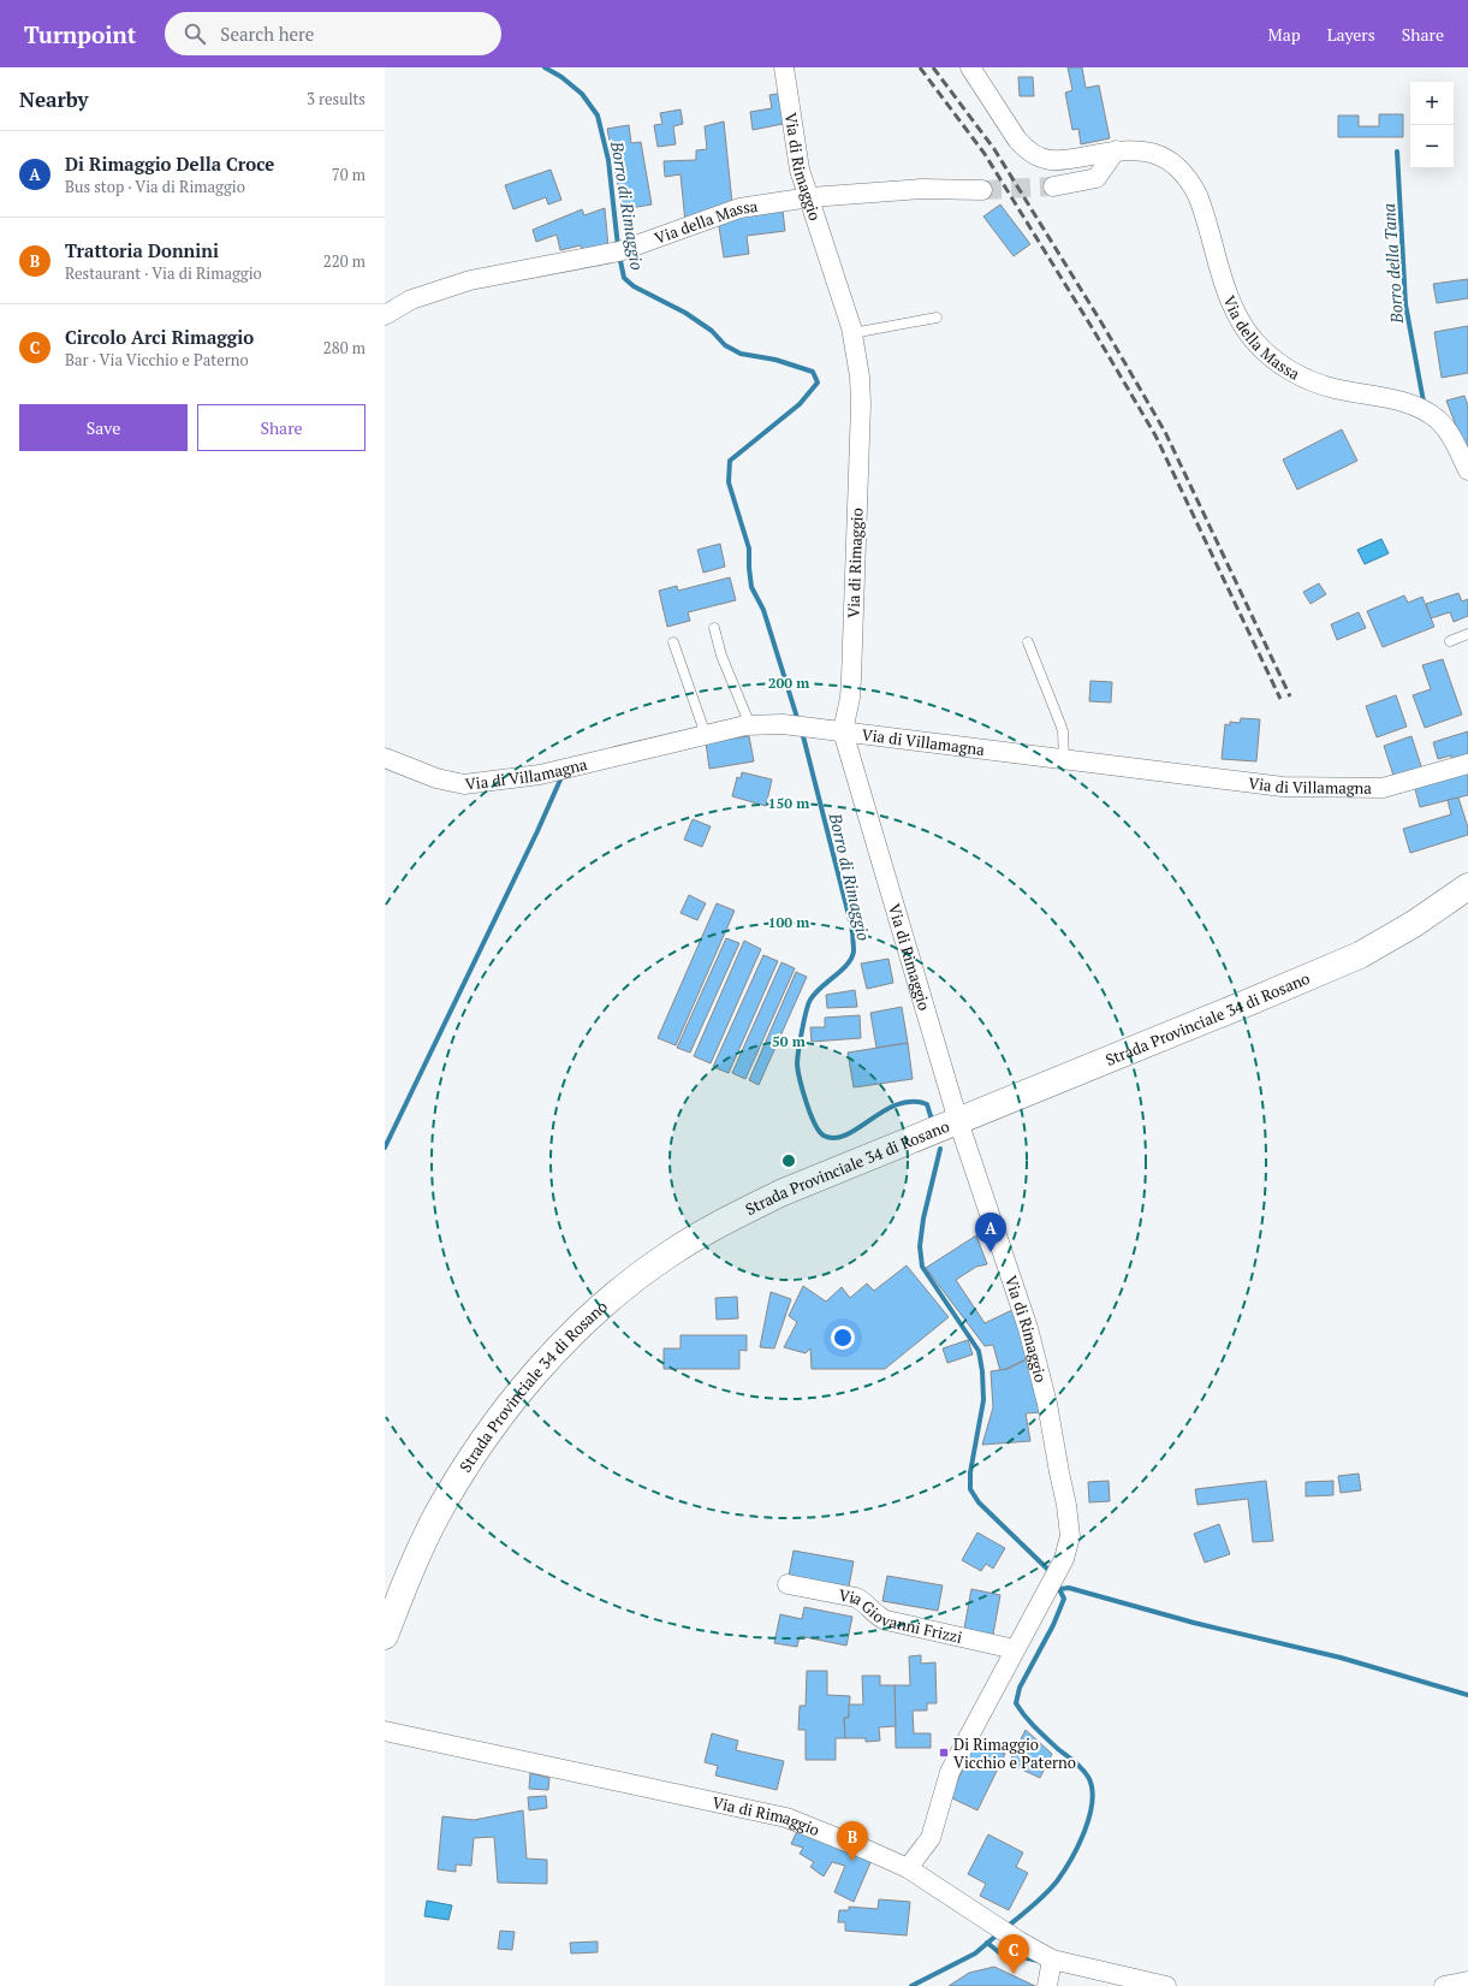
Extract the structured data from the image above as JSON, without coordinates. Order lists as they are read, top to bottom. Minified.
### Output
{"streets":{"main road":["Strada Provinciale 34 di Rosano"],"street":["Via di Rimaggio","Via della Massa","Via di Villamagna","Via Giovanni Frizzi"]},"crossings":[["Via di Rimaggio","Via della Massa"],["Via di Rimaggio","Via di Villamagna"],["Via di Rimaggio","Strada Provinciale 34 di Rosano"],["Via di Rimaggio","Via Giovanni Frizzi"]],"water":["Borro di Rimaggio","Borro della Tana"],"places":{"transit":["Di Rimaggio Vicchio e Paterno"]},"page":{"header":"Turnpoint","search":"Search here","nav":["Map","Layers","Share"],"heading":["Nearby","3 results"],"map_buttons":["+","−"],"list":[{"mark":"A","name":"Di Rimaggio Della Croce","note":"Bus stop · Via di Rimaggio","value":"70 m"},{"mark":"B","name":"Trattoria Donnini","note":"Restaurant · Via di Rimaggio","value":"220 m"},{"mark":"C","name":"Circolo Arci Rimaggio","note":"Bar · Via Vicchio e Paterno","value":"280 m"}],"buttons":["Save","Share"],"pins":["A","B","C"]},"rings":["200 m","150 m","100 m","50 m"]}
